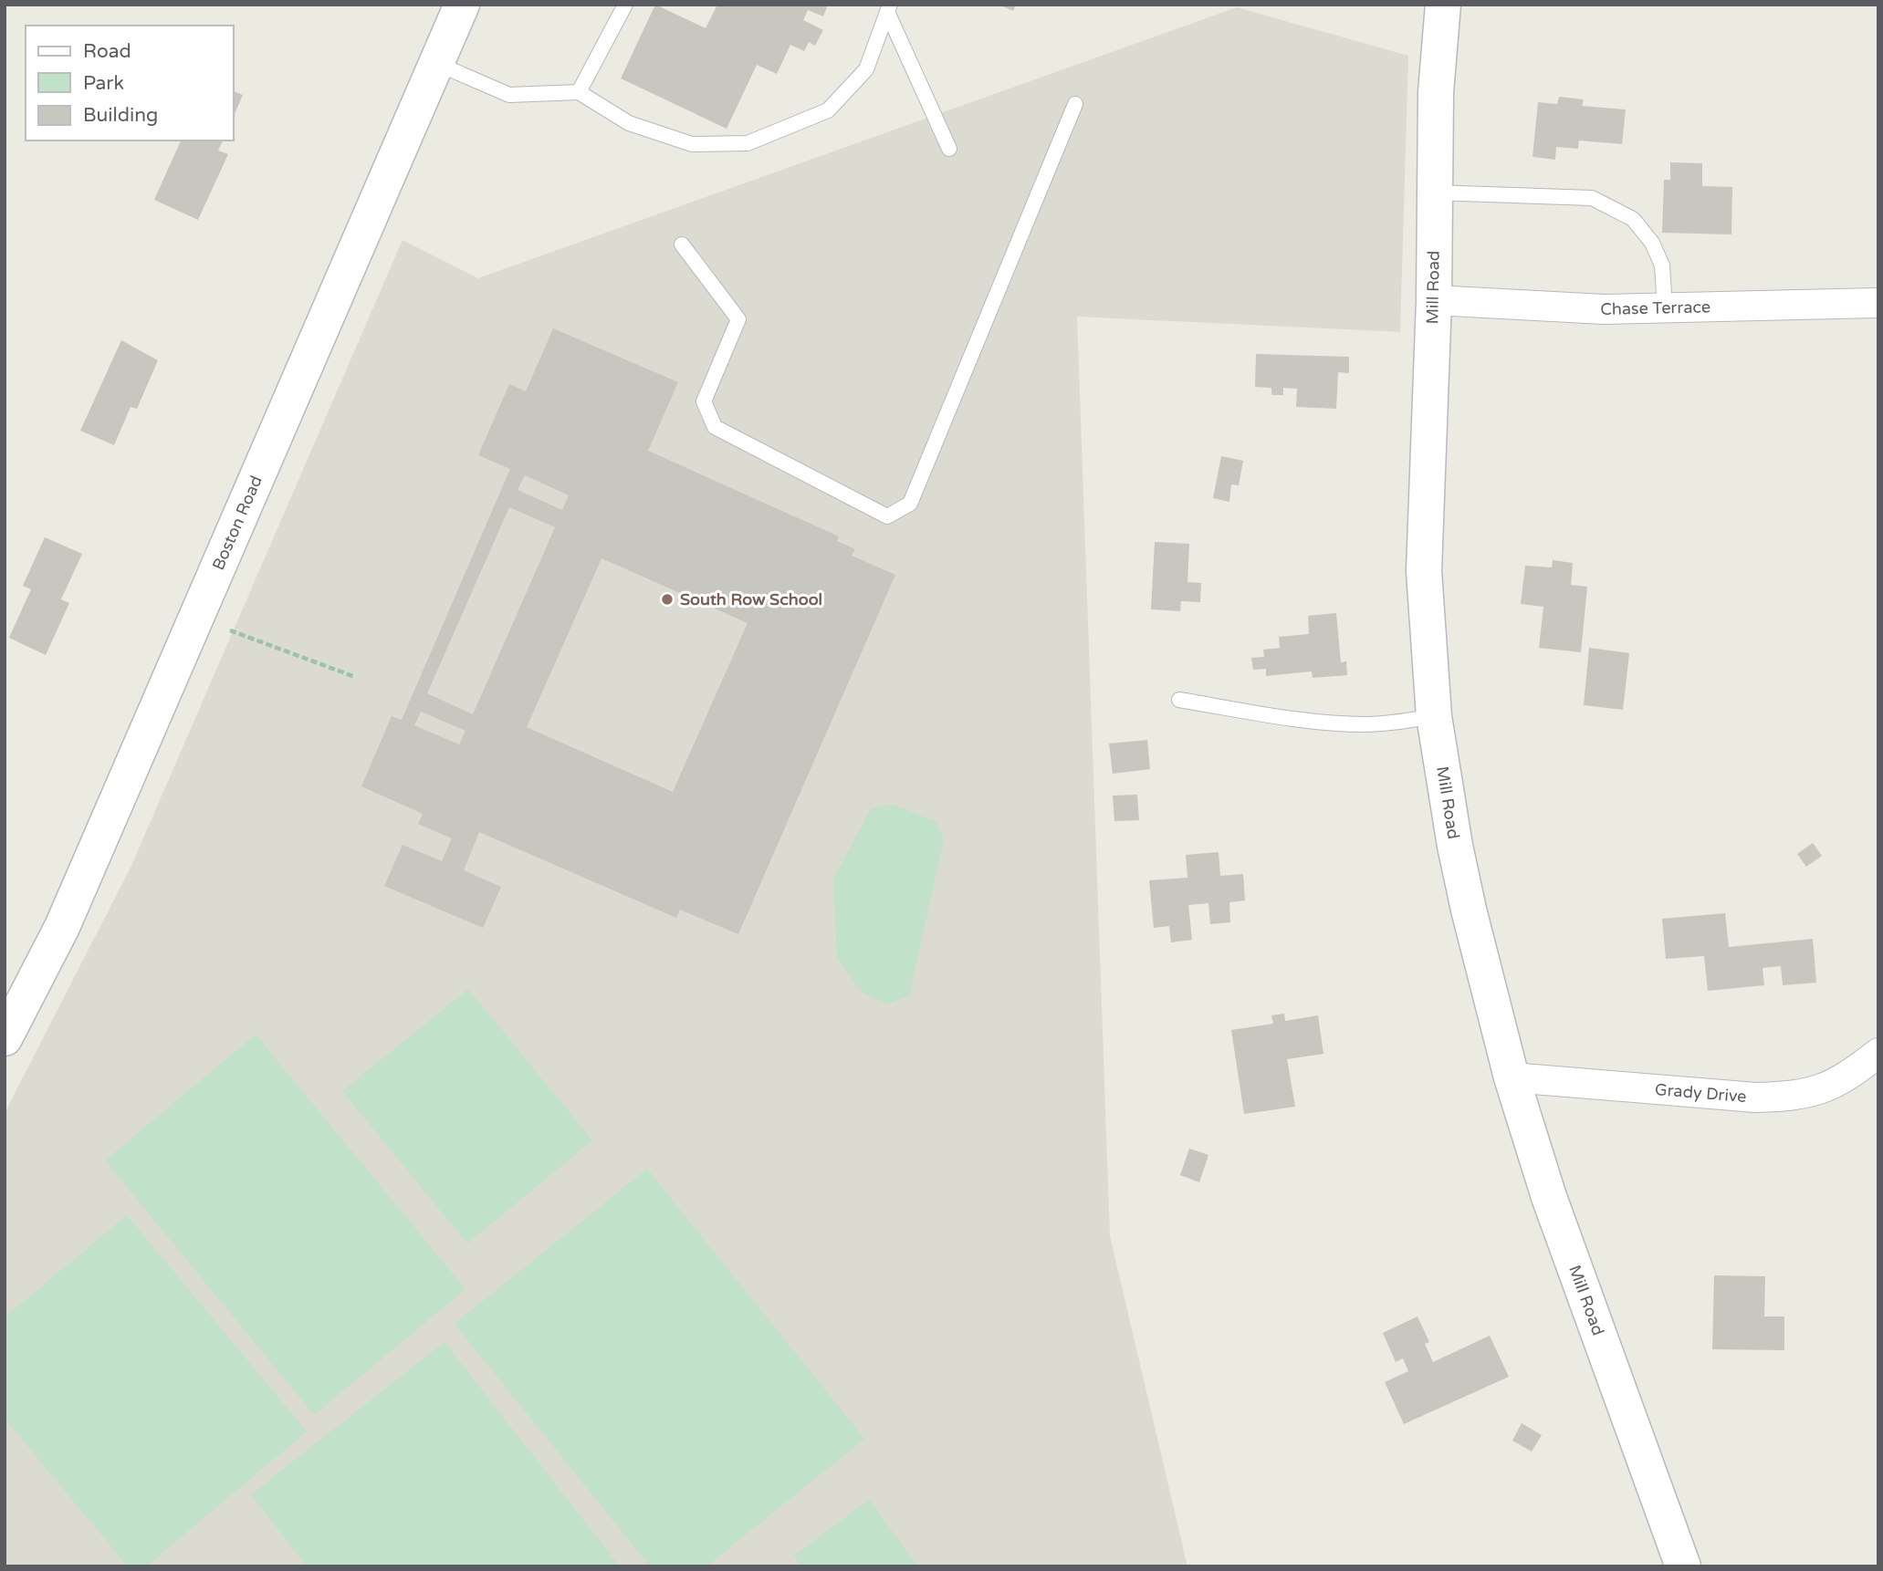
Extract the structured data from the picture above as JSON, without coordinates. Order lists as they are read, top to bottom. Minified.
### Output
{"streets":{"main road":["Mill Road","Boston Road"],"street":["Chase Terrace","Grady Drive"]},"crossings":[["Mill Road","Chase Terrace"],["Mill Road","Grady Drive"]],"places":["South Row School"],"legend":["Road","Park","Building"]}
